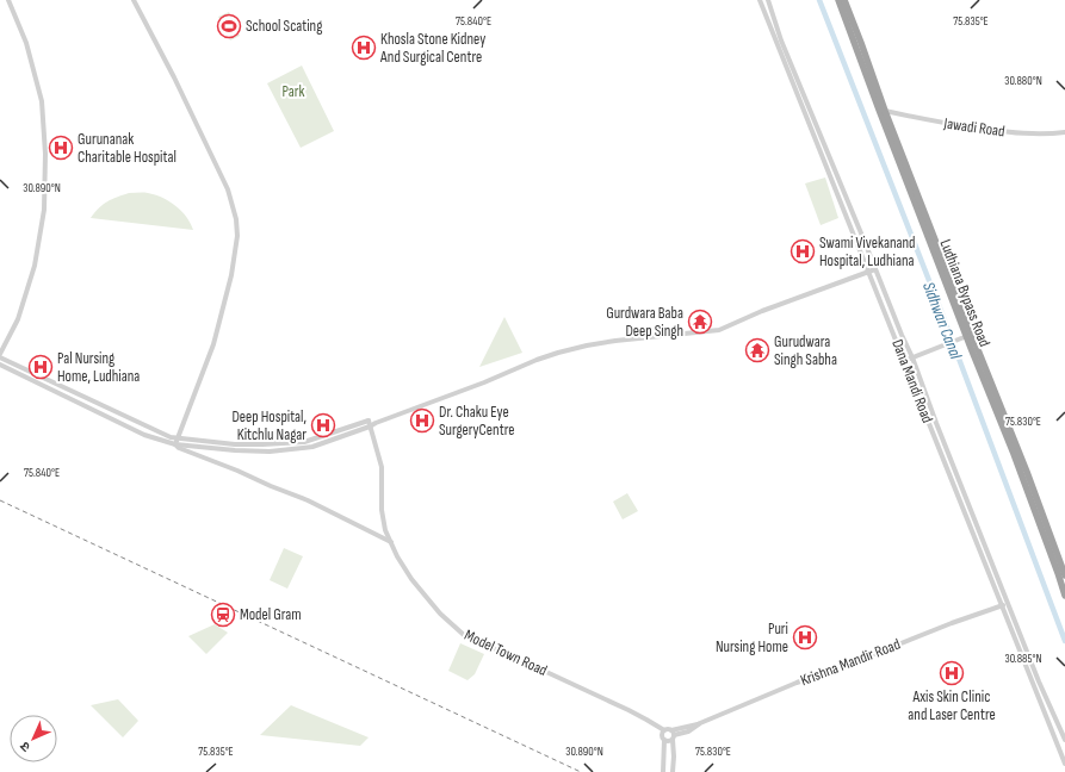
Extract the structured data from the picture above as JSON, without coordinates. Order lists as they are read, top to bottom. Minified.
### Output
{"streets":{"highway":["Ludhiana Bypass Road"],"street":["Jawadi Road","Dana Mandi Road","Model Town Road","Krishna Mandir Road"]},"crossings":[["Jawadi Road","Ludhiana Bypass Road"],["Dana Mandi Road","Krishna Mandir Road"],["Model Town Road","Krishna Mandir Road"]],"water":["Sidhwan Canal"],"parks":["Park"],"places":{"sports":["School Scating"],"hospital":["Khosla Stone Kidney And Surgical Centre","Gurunanak Charitable Hospital","Swami Vivekanand Hospital, Ludhiana","Pal Nursing Home, Ludhiana","Dr. Chaku Eye SurgeryCentre","Deep Hospital, Kitchlu Nagar","Puri Nursing Home","Axis Skin Clinic and Laser Centre"],"temple":["Gurdwara Baba Deep Singh","Gurudwara Singh Sabha"],"station":["Model Gram"]},"north":"bottom left","coordinates":["75.840°E","75.835°E","30.880°N","30.890°N","75.830°E","30.885°N"]}
